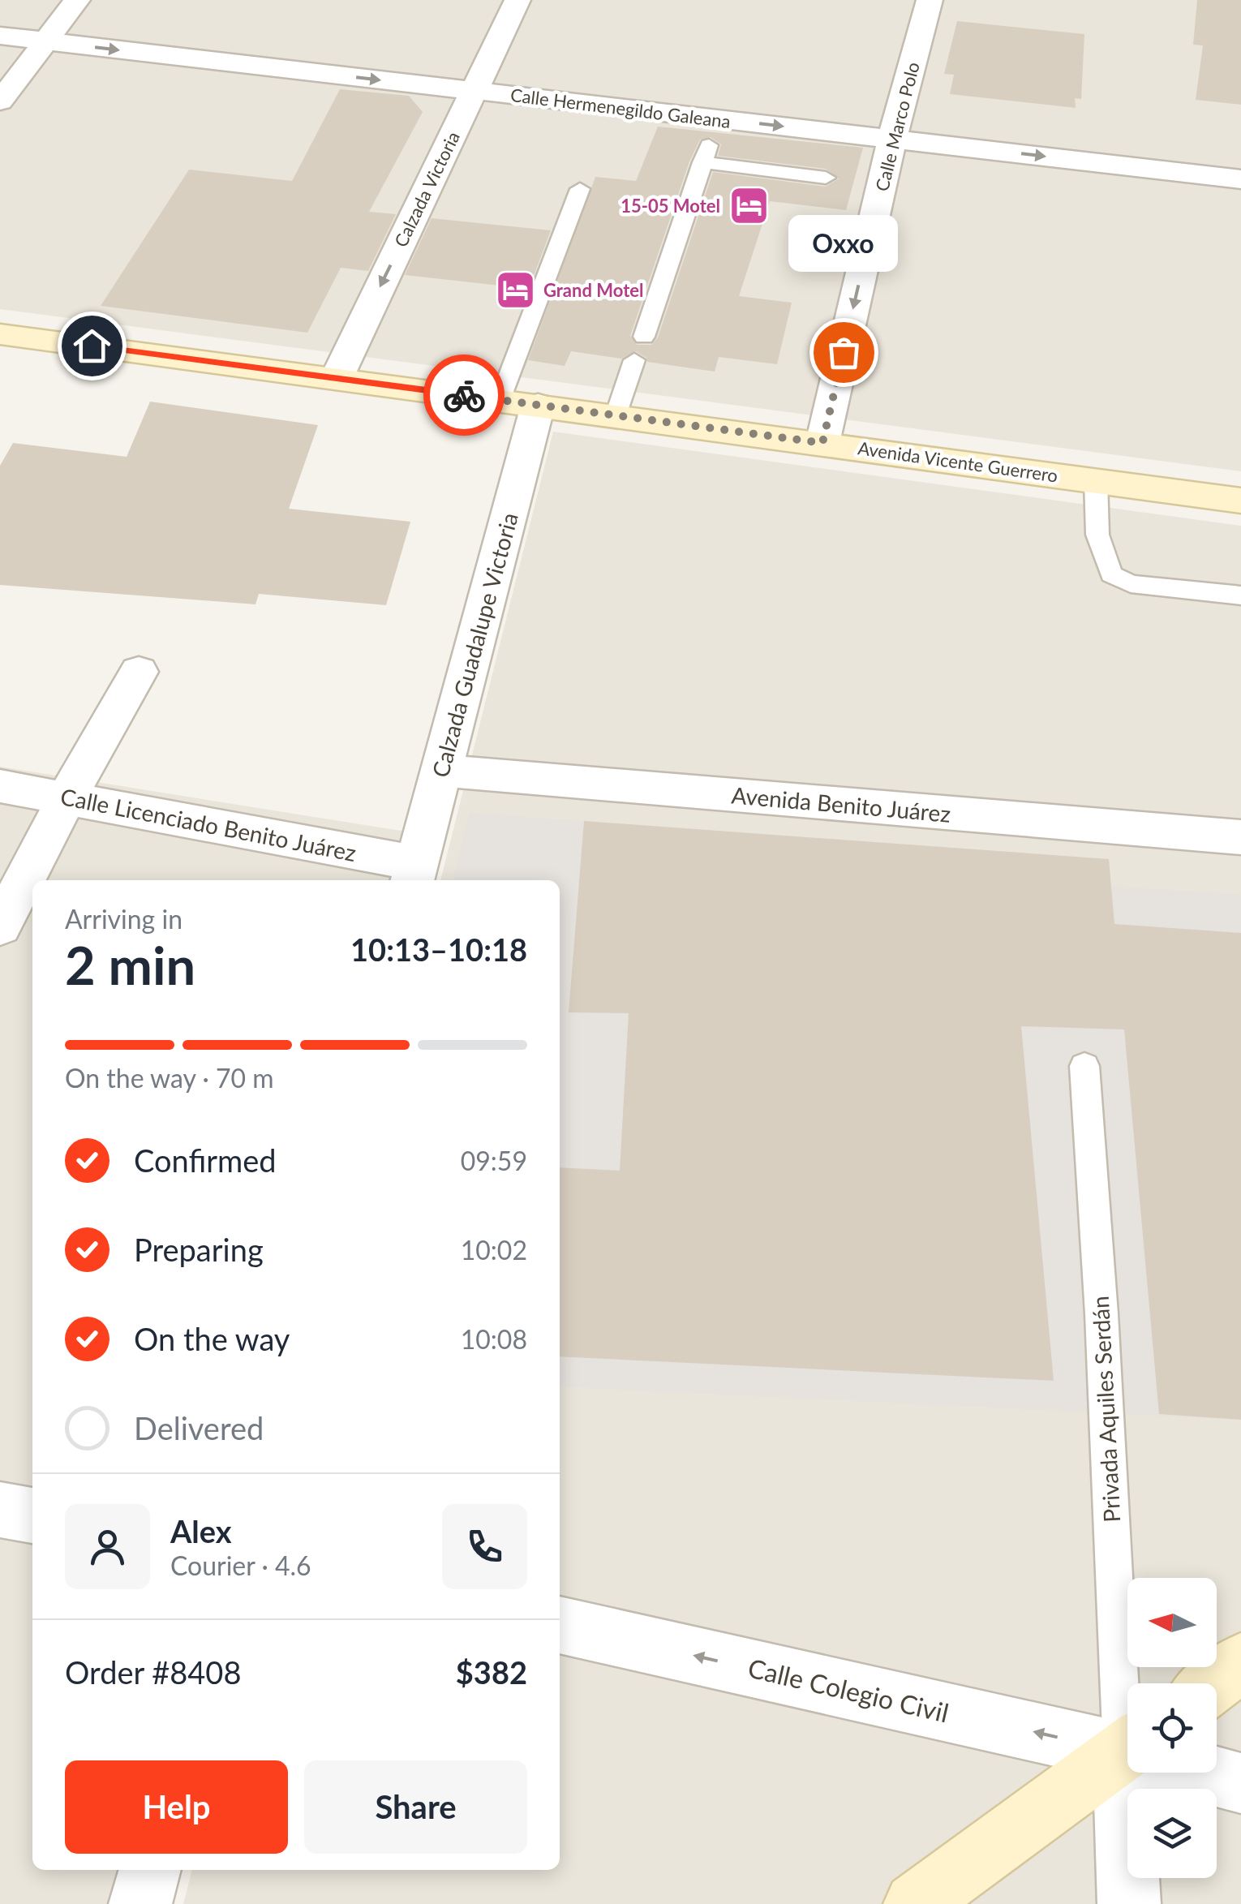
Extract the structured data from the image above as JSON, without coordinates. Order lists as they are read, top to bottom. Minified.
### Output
{"streets":{"main road":["Avenida Vicente Guerrero"],"street":["Calle Hermenegildo Galeana","Calle Marco Polo","Calzada Victoria","Calzada Guadalupe Victoria","Avenida Benito Juárez","Calle Licenciado Benito Juárez","Calle Colegio Civil"],"lane":["Privada Aquiles Serdán"]},"crossings":[["Calle Hermenegildo Galeana","Calle Marco Polo"],["Calle Hermenegildo Galeana","Calzada Victoria"],["Calle Marco Polo","Avenida Vicente Guerrero"],["Calzada Victoria","Avenida Vicente Guerrero"],["Avenida Vicente Guerrero","Calzada Guadalupe Victoria"],["Calzada Guadalupe Victoria","Avenida Benito Juárez"],["Calzada Guadalupe Victoria","Calle Licenciado Benito Juárez"]],"one_way":["Calle Hermenegildo Galeana","Calle Marco Polo","Calzada Victoria","Calle Colegio Civil"],"places":{"hotel":["15-05 Motel","Grand Motel"],"other":["Oxxo"]},"north":"left","page":{"bubble":"Oxxo","heading":["2 min","Arriving in","10:13–10:18"],"panel":["Alex","Courier · 4.6","Order #8408","$382"],"bar":"On the way · 70 m","list":[["Confirmed","09:59"],["Preparing","10:02"],["On the way","10:08"],"Delivered"],"buttons":["Help","Share"]}}
